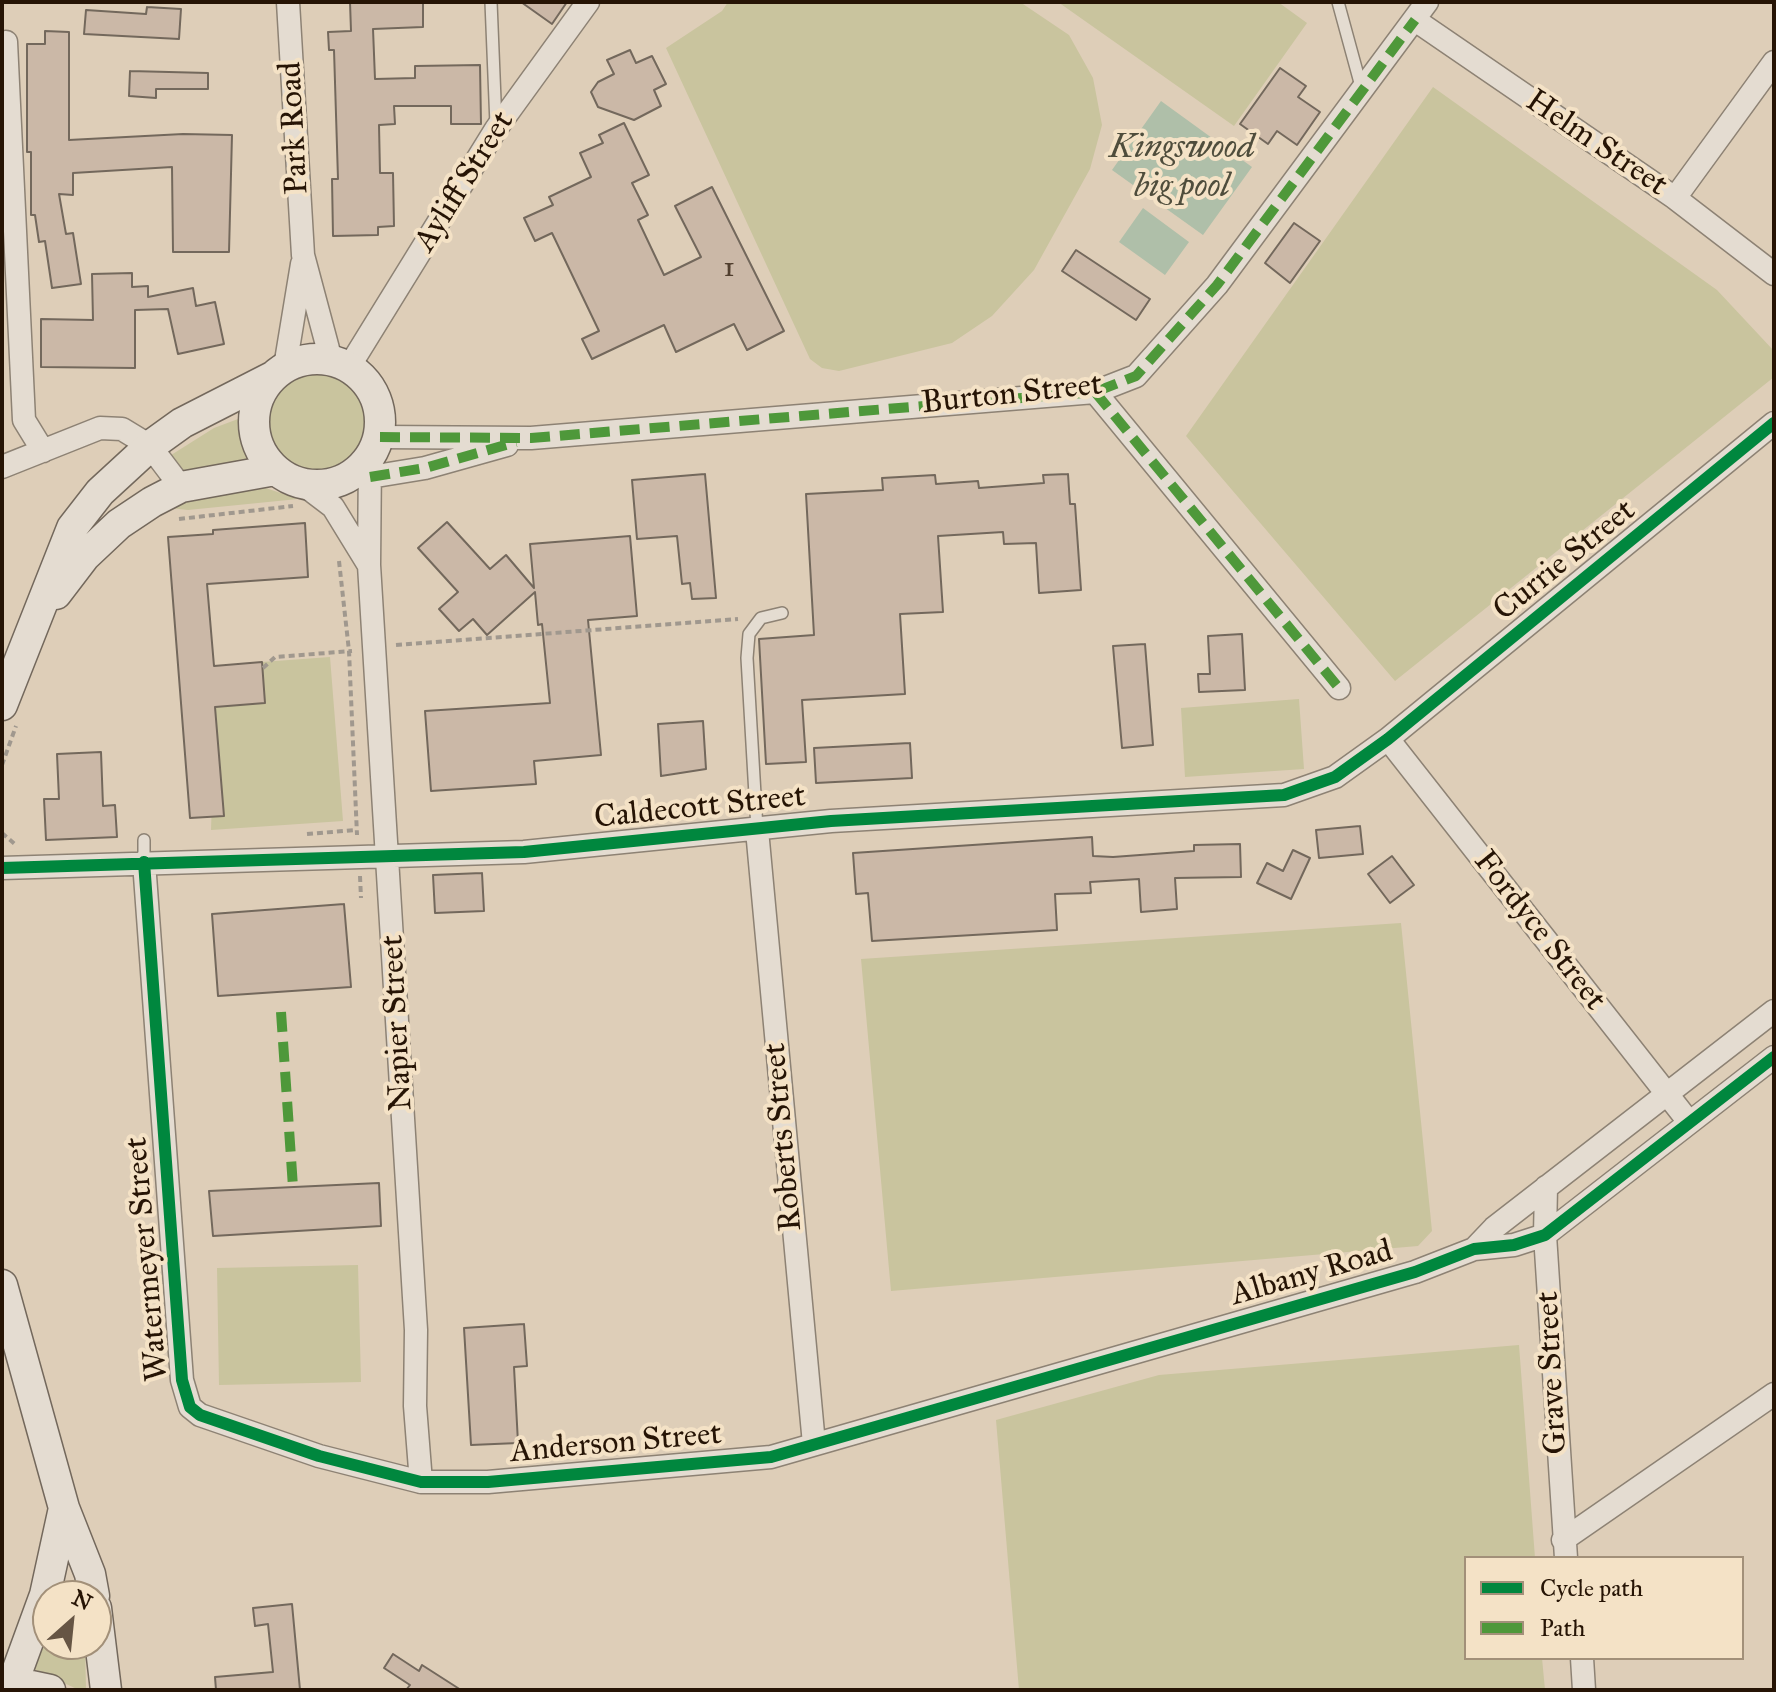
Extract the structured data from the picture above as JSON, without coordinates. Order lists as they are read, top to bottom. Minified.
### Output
{"streets":{"street":["Park Road","Helm Street","Ayliff Street","Burton Street","Currie Street","Caldecott Street","Fordyce Street","Napier Street","Roberts Street","Watermeyer Street","Albany Road","Grave Street","Anderson Street"]},"crossings":[["Park Road","Ayliff Street"],["Park Road","Burton Street"],["Park Road","Napier Street"],["Helm Street","Burton Street"],["Ayliff Street","Burton Street"],["Ayliff Street","Napier Street"],["Burton Street","Napier Street"],["Currie Street","Caldecott Street"],["Currie Street","Fordyce Street"],["Caldecott Street","Fordyce Street"],["Caldecott Street","Napier Street"],["Caldecott Street","Roberts Street"],["Caldecott Street","Watermeyer Street"],["Fordyce Street","Albany Road"],["Napier Street","Watermeyer Street"],["Napier Street","Anderson Street"],["Roberts Street","Albany Road"],["Roberts Street","Anderson Street"],["Watermeyer Street","Anderson Street"],["Albany Road","Grave Street"],["Albany Road","Anderson Street"]],"water":["Kingswood big pool"],"house_numbers":["1"],"legend":["Cycle path","Path"],"north":"top right"}
